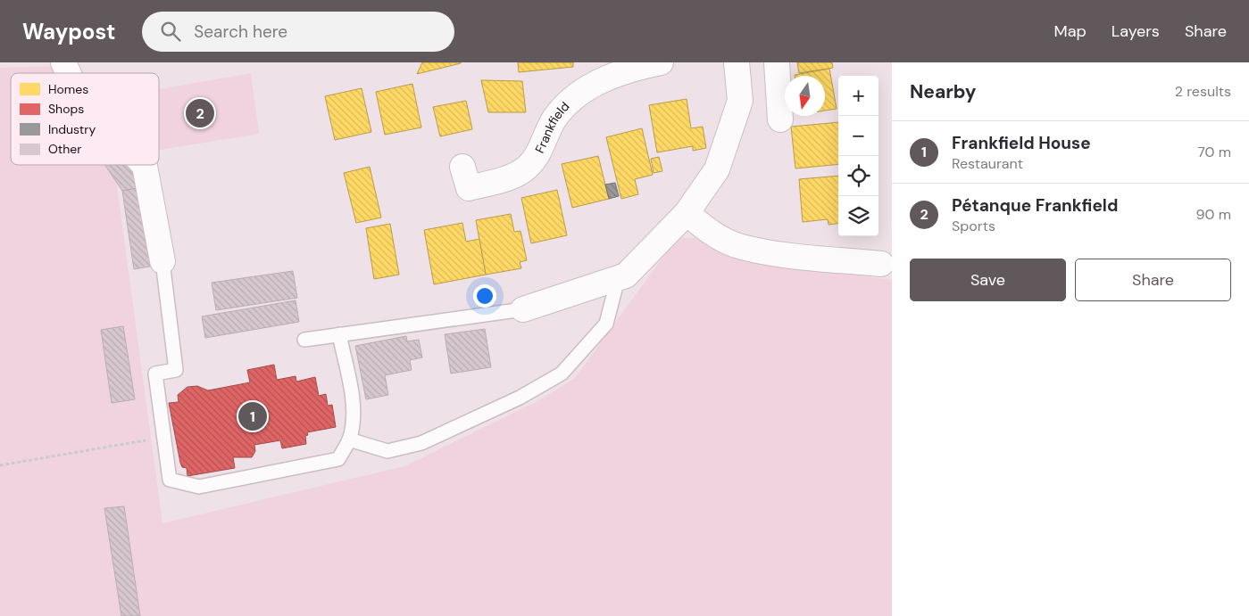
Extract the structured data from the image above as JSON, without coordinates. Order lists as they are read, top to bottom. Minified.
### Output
{"streets":{"street":["Frankfield"]},"legend":["Homes","Shops","Industry","Other"],"north":"bottom","page":{"header":"Waypost","search":"Search here","nav":["Map","Layers","Share"],"heading":["Nearby","2 results"],"map_buttons":["+","−"],"pins":["2","1"],"list":[{"mark":"1","name":"Frankfield House","note":"Restaurant","value":"70 m"},{"mark":"2","name":"Pétanque Frankfield","note":"Sports","value":"90 m"}],"buttons":["Save","Share"]}}
